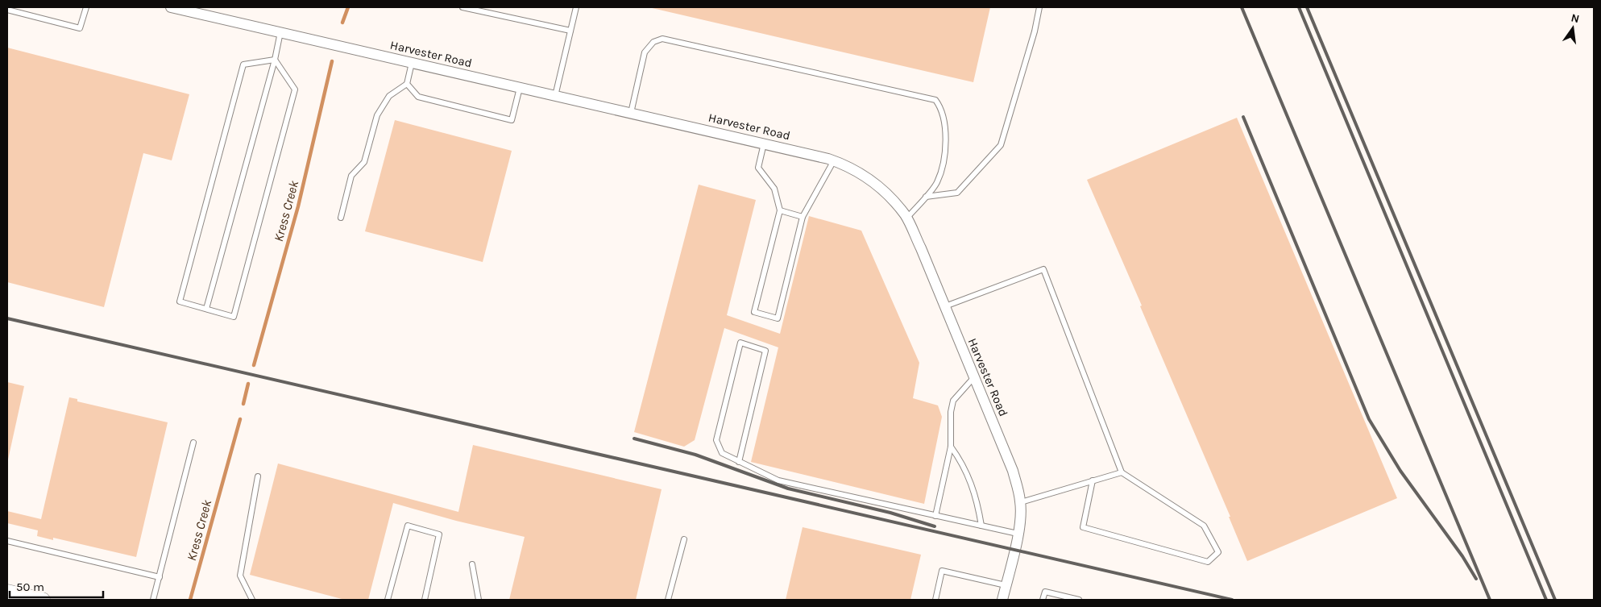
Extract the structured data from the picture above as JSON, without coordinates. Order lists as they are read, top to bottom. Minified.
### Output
{"streets":{"street":["Harvester Road"]},"water":["Kress Creek"],"scale_bar":"50 m","north":"top"}
